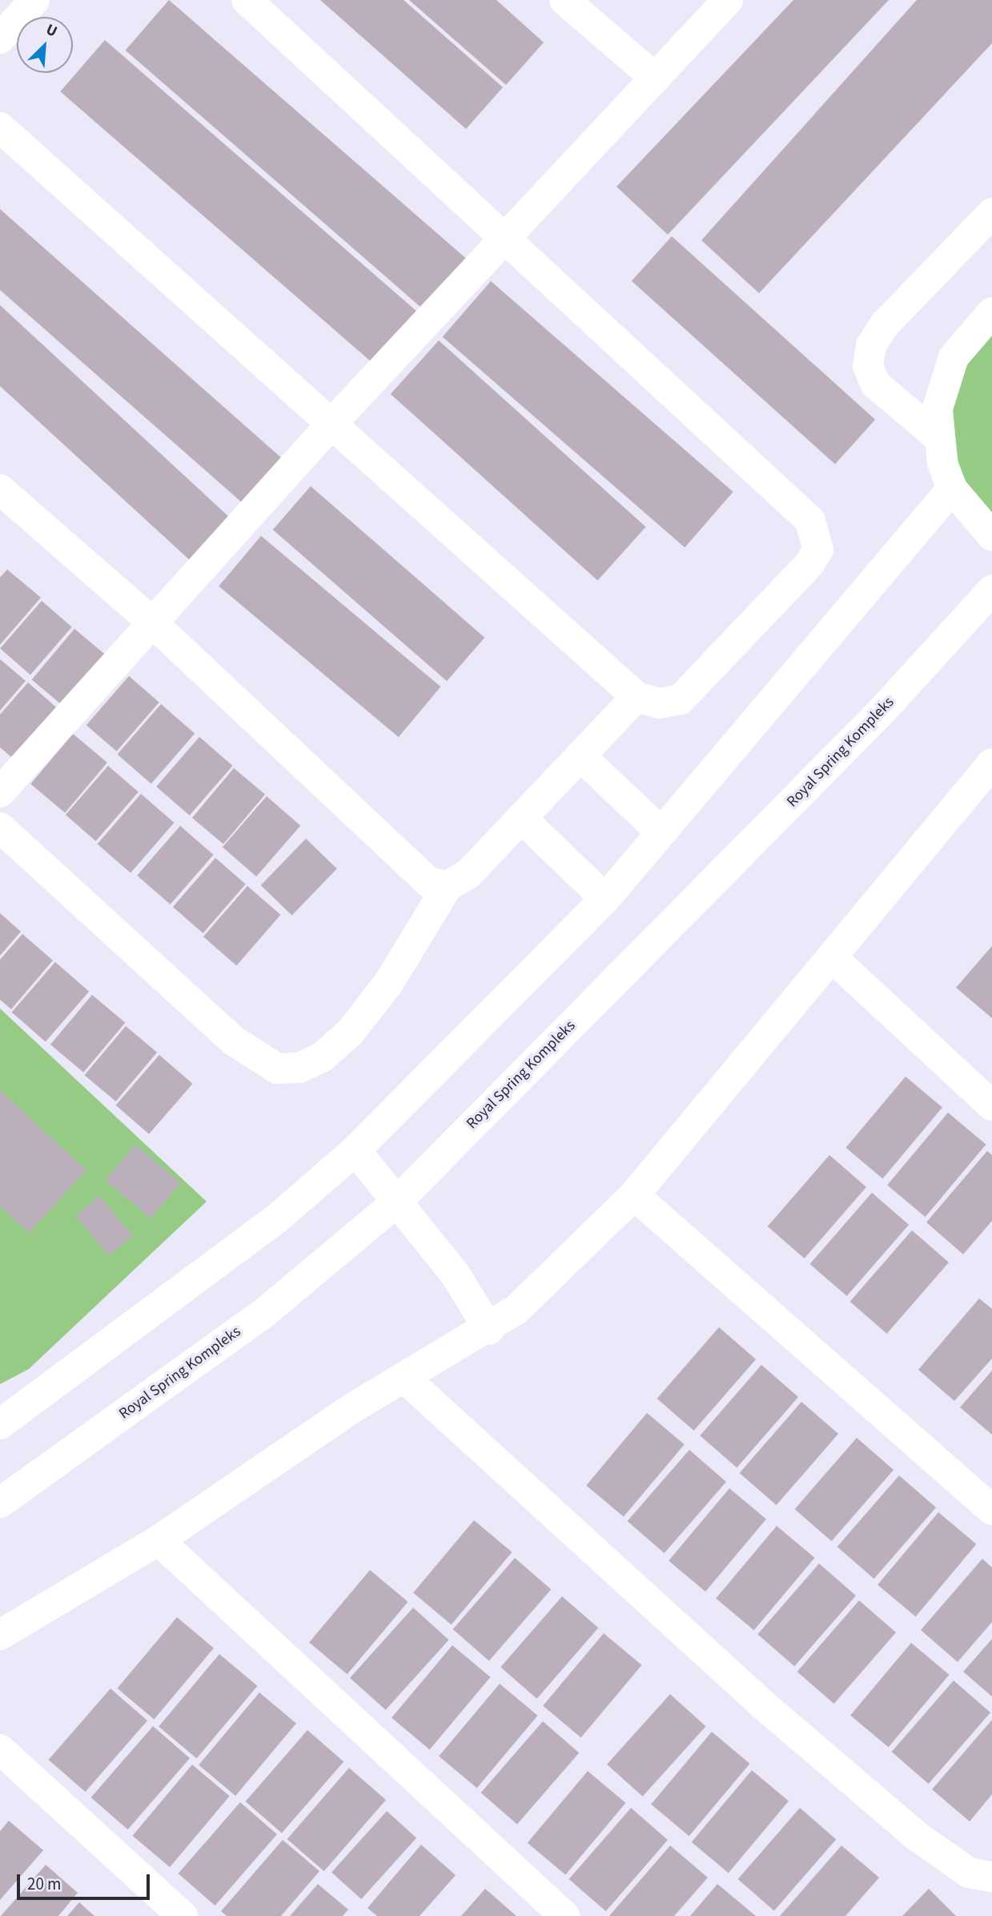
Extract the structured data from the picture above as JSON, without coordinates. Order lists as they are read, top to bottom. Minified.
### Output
{"streets":{"street":["Royal Spring Kompleks"]},"scale_bar":"20 m","north":"top right"}
